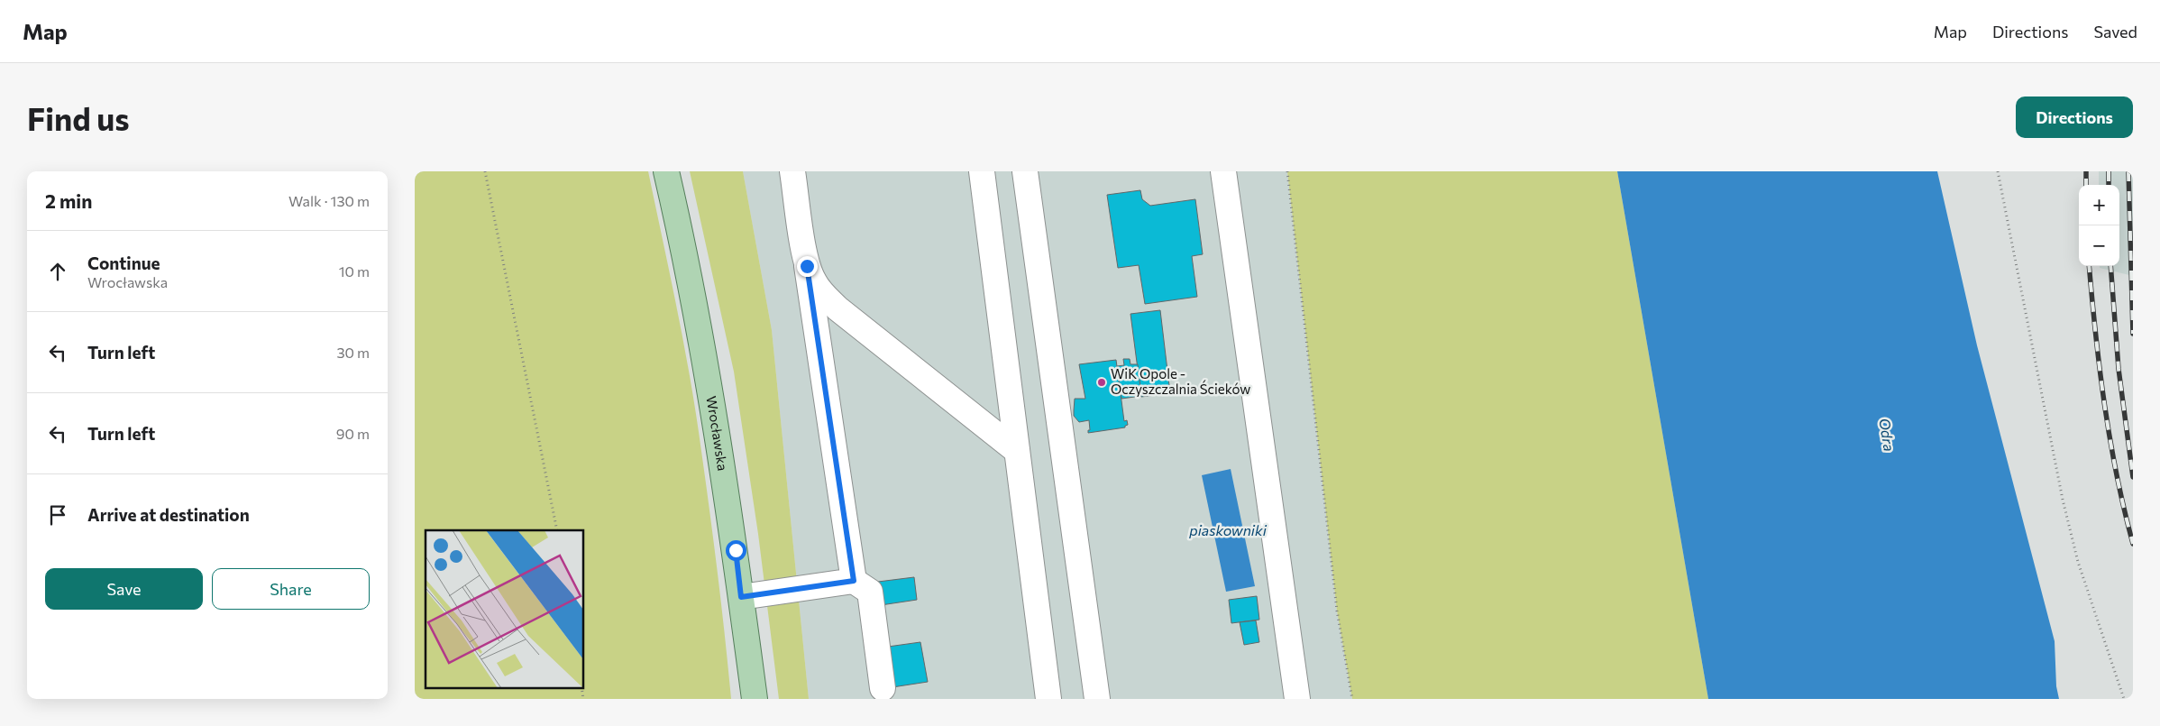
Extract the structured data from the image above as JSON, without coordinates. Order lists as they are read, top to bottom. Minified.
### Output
{"streets":{"main road":["Wrocławska"]},"water":["Odra","piaskowniki"],"places":["WiK Opole - Oczyszczalnia Ścieków"],"page":{"header":"Map","nav":["Map","Directions","Saved"],"buttons":["Directions",["Save","Share"]],"title":"Find us","heading":["2 min","Walk · 130 m"],"map_buttons":["+","−"],"list":[["Continue","Wrocławska","10 m"],["Turn left","30 m"],["Turn left","90 m"],"Arrive at destination"]}}
